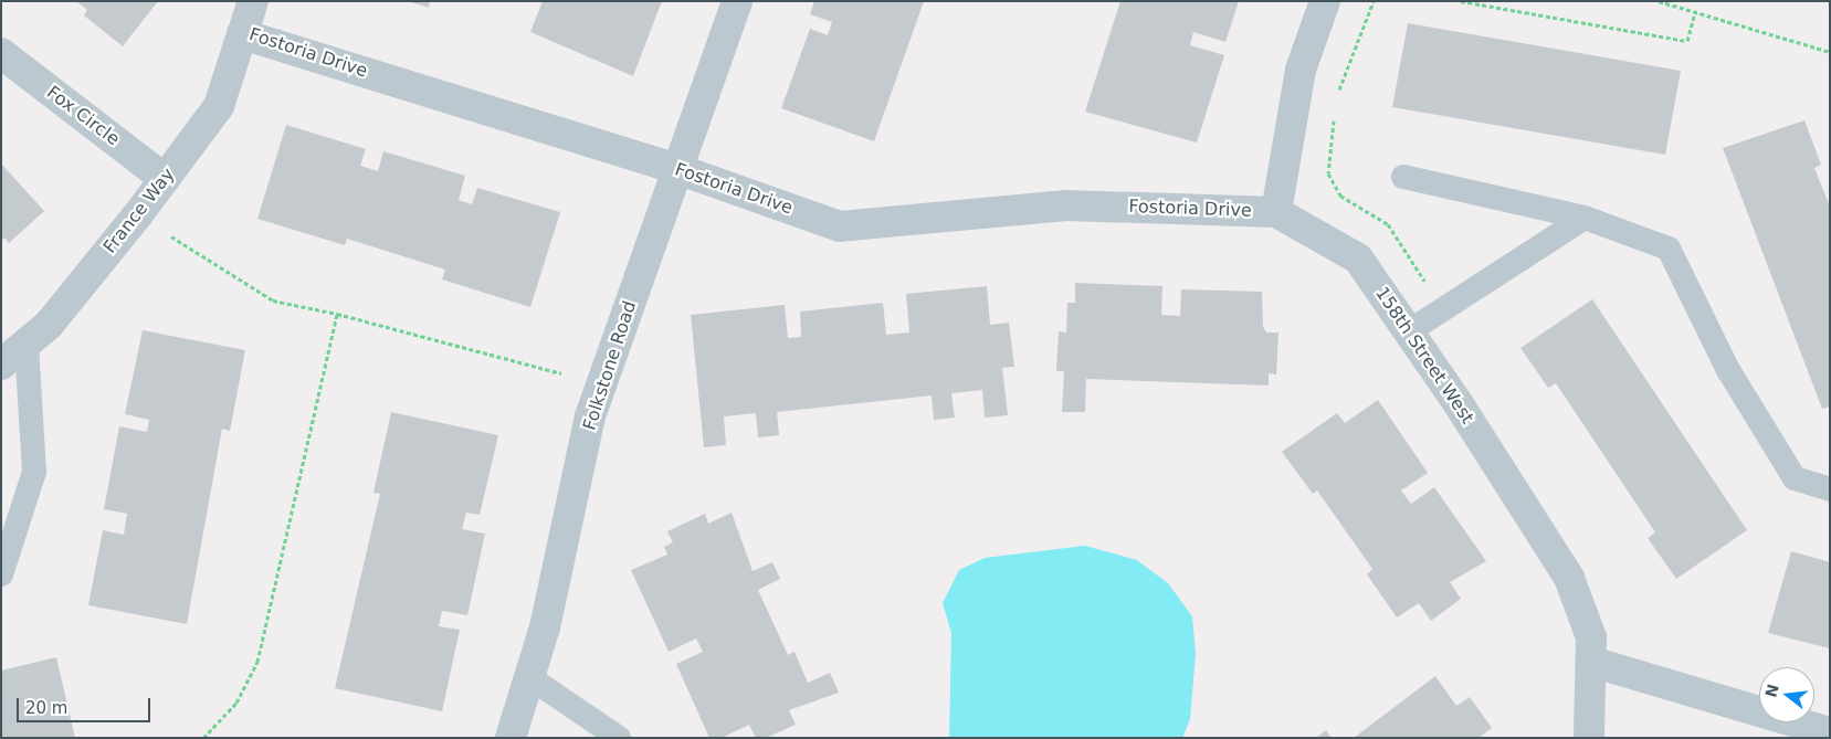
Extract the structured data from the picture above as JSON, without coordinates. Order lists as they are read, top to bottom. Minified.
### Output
{"streets":{"street":["Fostoria Drive","Fox Circle","France Way","158th Street West","Folkstone Road"]},"crossings":[["Fostoria Drive","France Way"],["Fostoria Drive","158th Street West"],["Fostoria Drive","Folkstone Road"],["Fox Circle","France Way"]],"scale_bar":"20 m","north":"left"}
